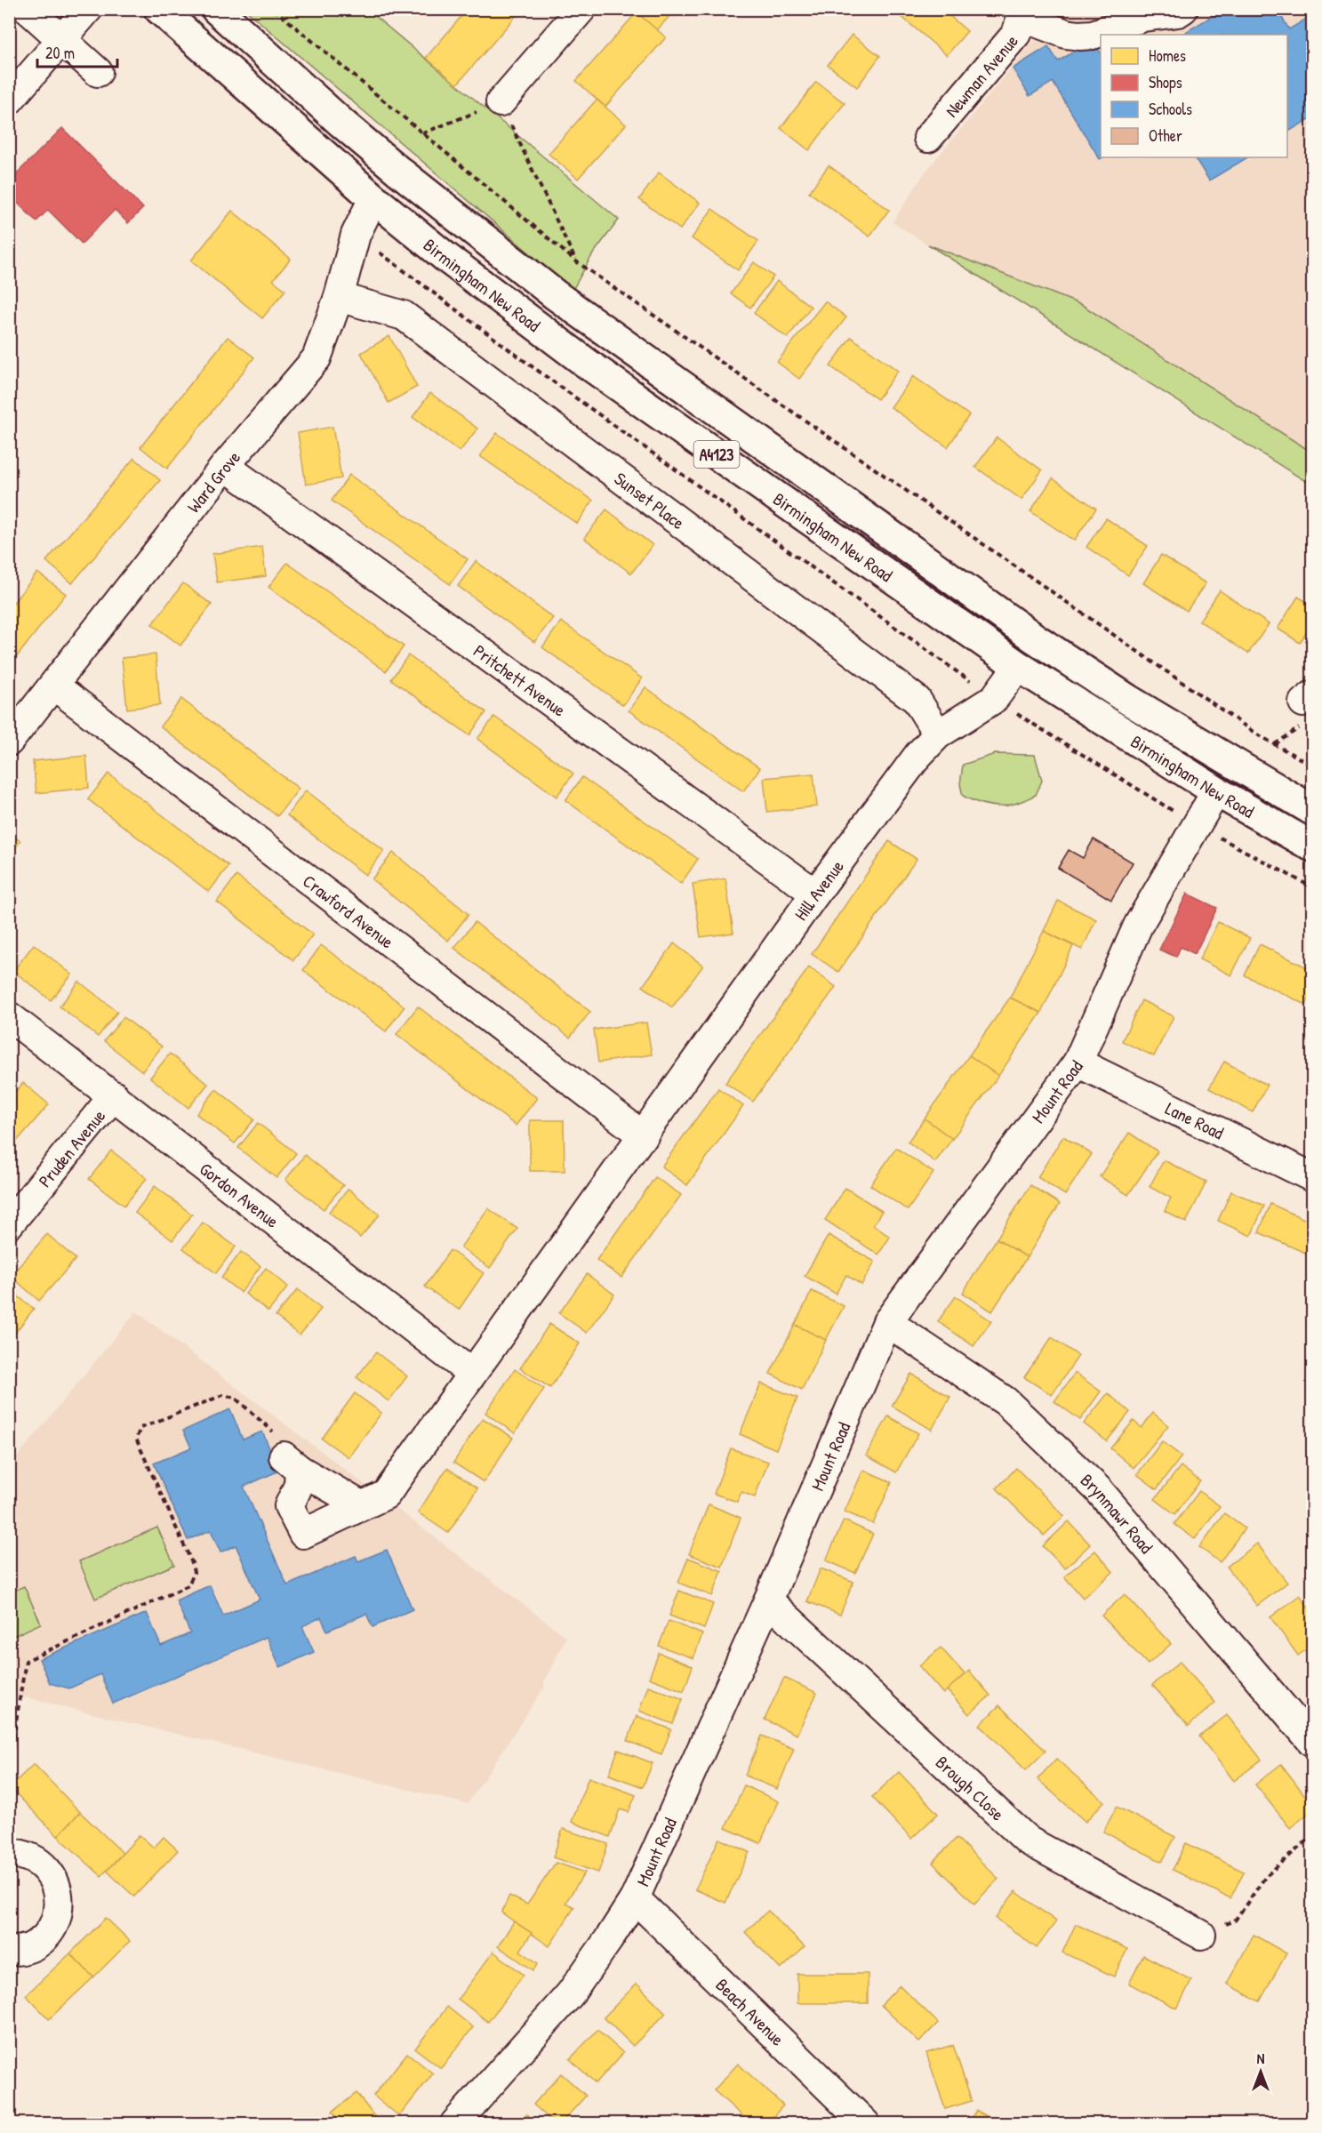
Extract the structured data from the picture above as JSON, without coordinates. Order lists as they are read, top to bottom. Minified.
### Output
{"streets":{"highway":["Birmingham New Road","A4123"],"street":["Newman Avenue","Ward Grove","Sunset Place","Pritchett Avenue","Hill Avenue","Crawford Avenue","Mount Road","Lane Road","Pruden Avenue","Gordon Avenue","Brynmawr Road","Brough Close","Beach Avenue"]},"crossings":[["Birmingham New Road","Ward Grove"],["Birmingham New Road","Hill Avenue"],["Birmingham New Road","Mount Road"],["Ward Grove","Sunset Place"],["Ward Grove","Pritchett Avenue"],["Ward Grove","Crawford Avenue"],["Sunset Place","Hill Avenue"],["Pritchett Avenue","Hill Avenue"],["Hill Avenue","Crawford Avenue"],["Hill Avenue","Gordon Avenue"],["Mount Road","Lane Road"],["Mount Road","Brynmawr Road"],["Mount Road","Brough Close"],["Mount Road","Beach Avenue"],["Pruden Avenue","Gordon Avenue"]],"legend":["Homes","Shops","Schools","Other"],"scale_bar":"20 m","north":"top"}
